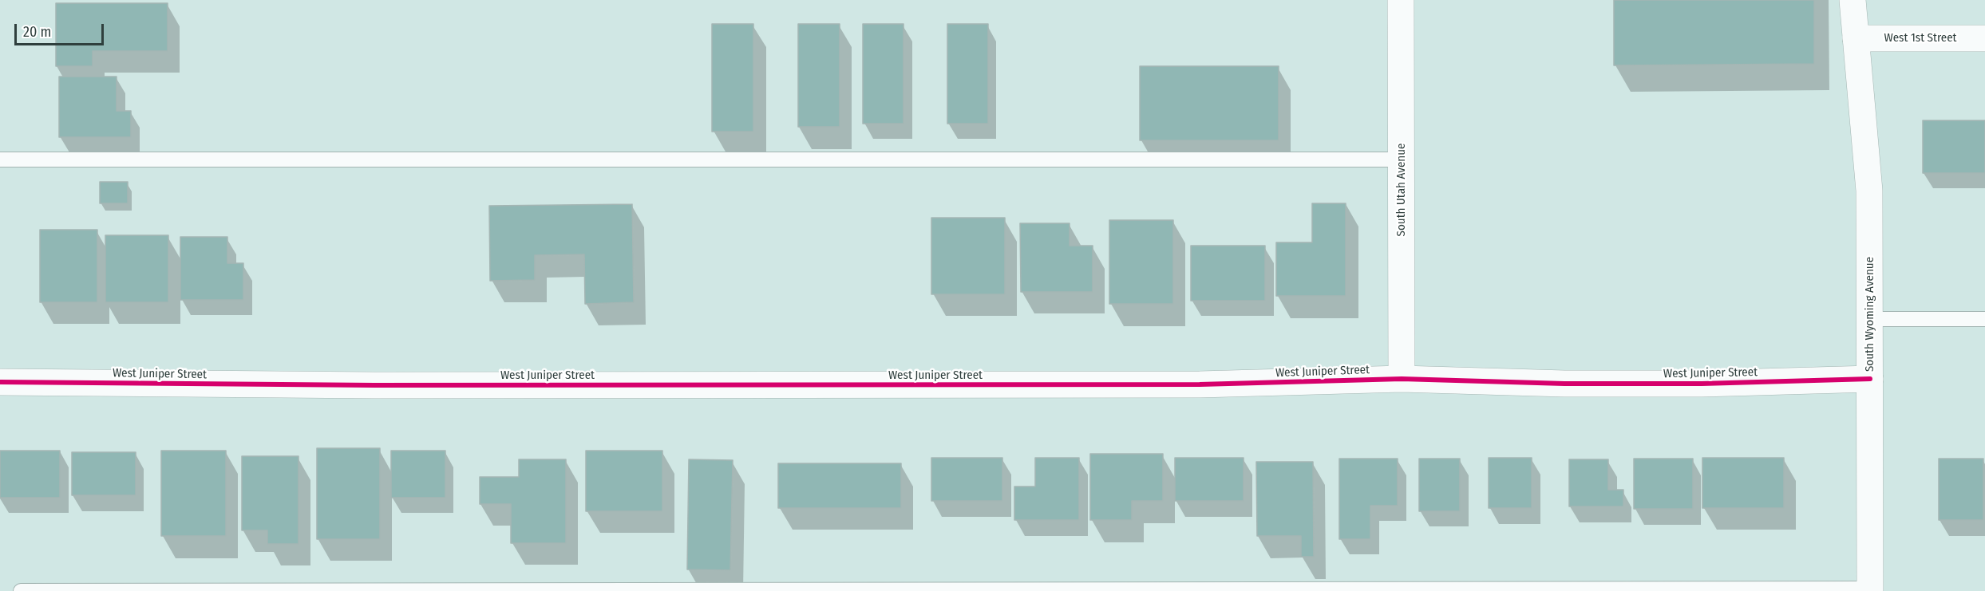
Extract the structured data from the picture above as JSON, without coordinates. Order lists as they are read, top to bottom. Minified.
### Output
{"streets":{"street":["West 1st Street","South Utah Avenue","South Wyoming Avenue","West Juniper Street"]},"crossings":[["West 1st Street","South Wyoming Avenue"],["South Utah Avenue","West Juniper Street"],["South Wyoming Avenue","West Juniper Street"]],"scale_bar":"20 m"}
